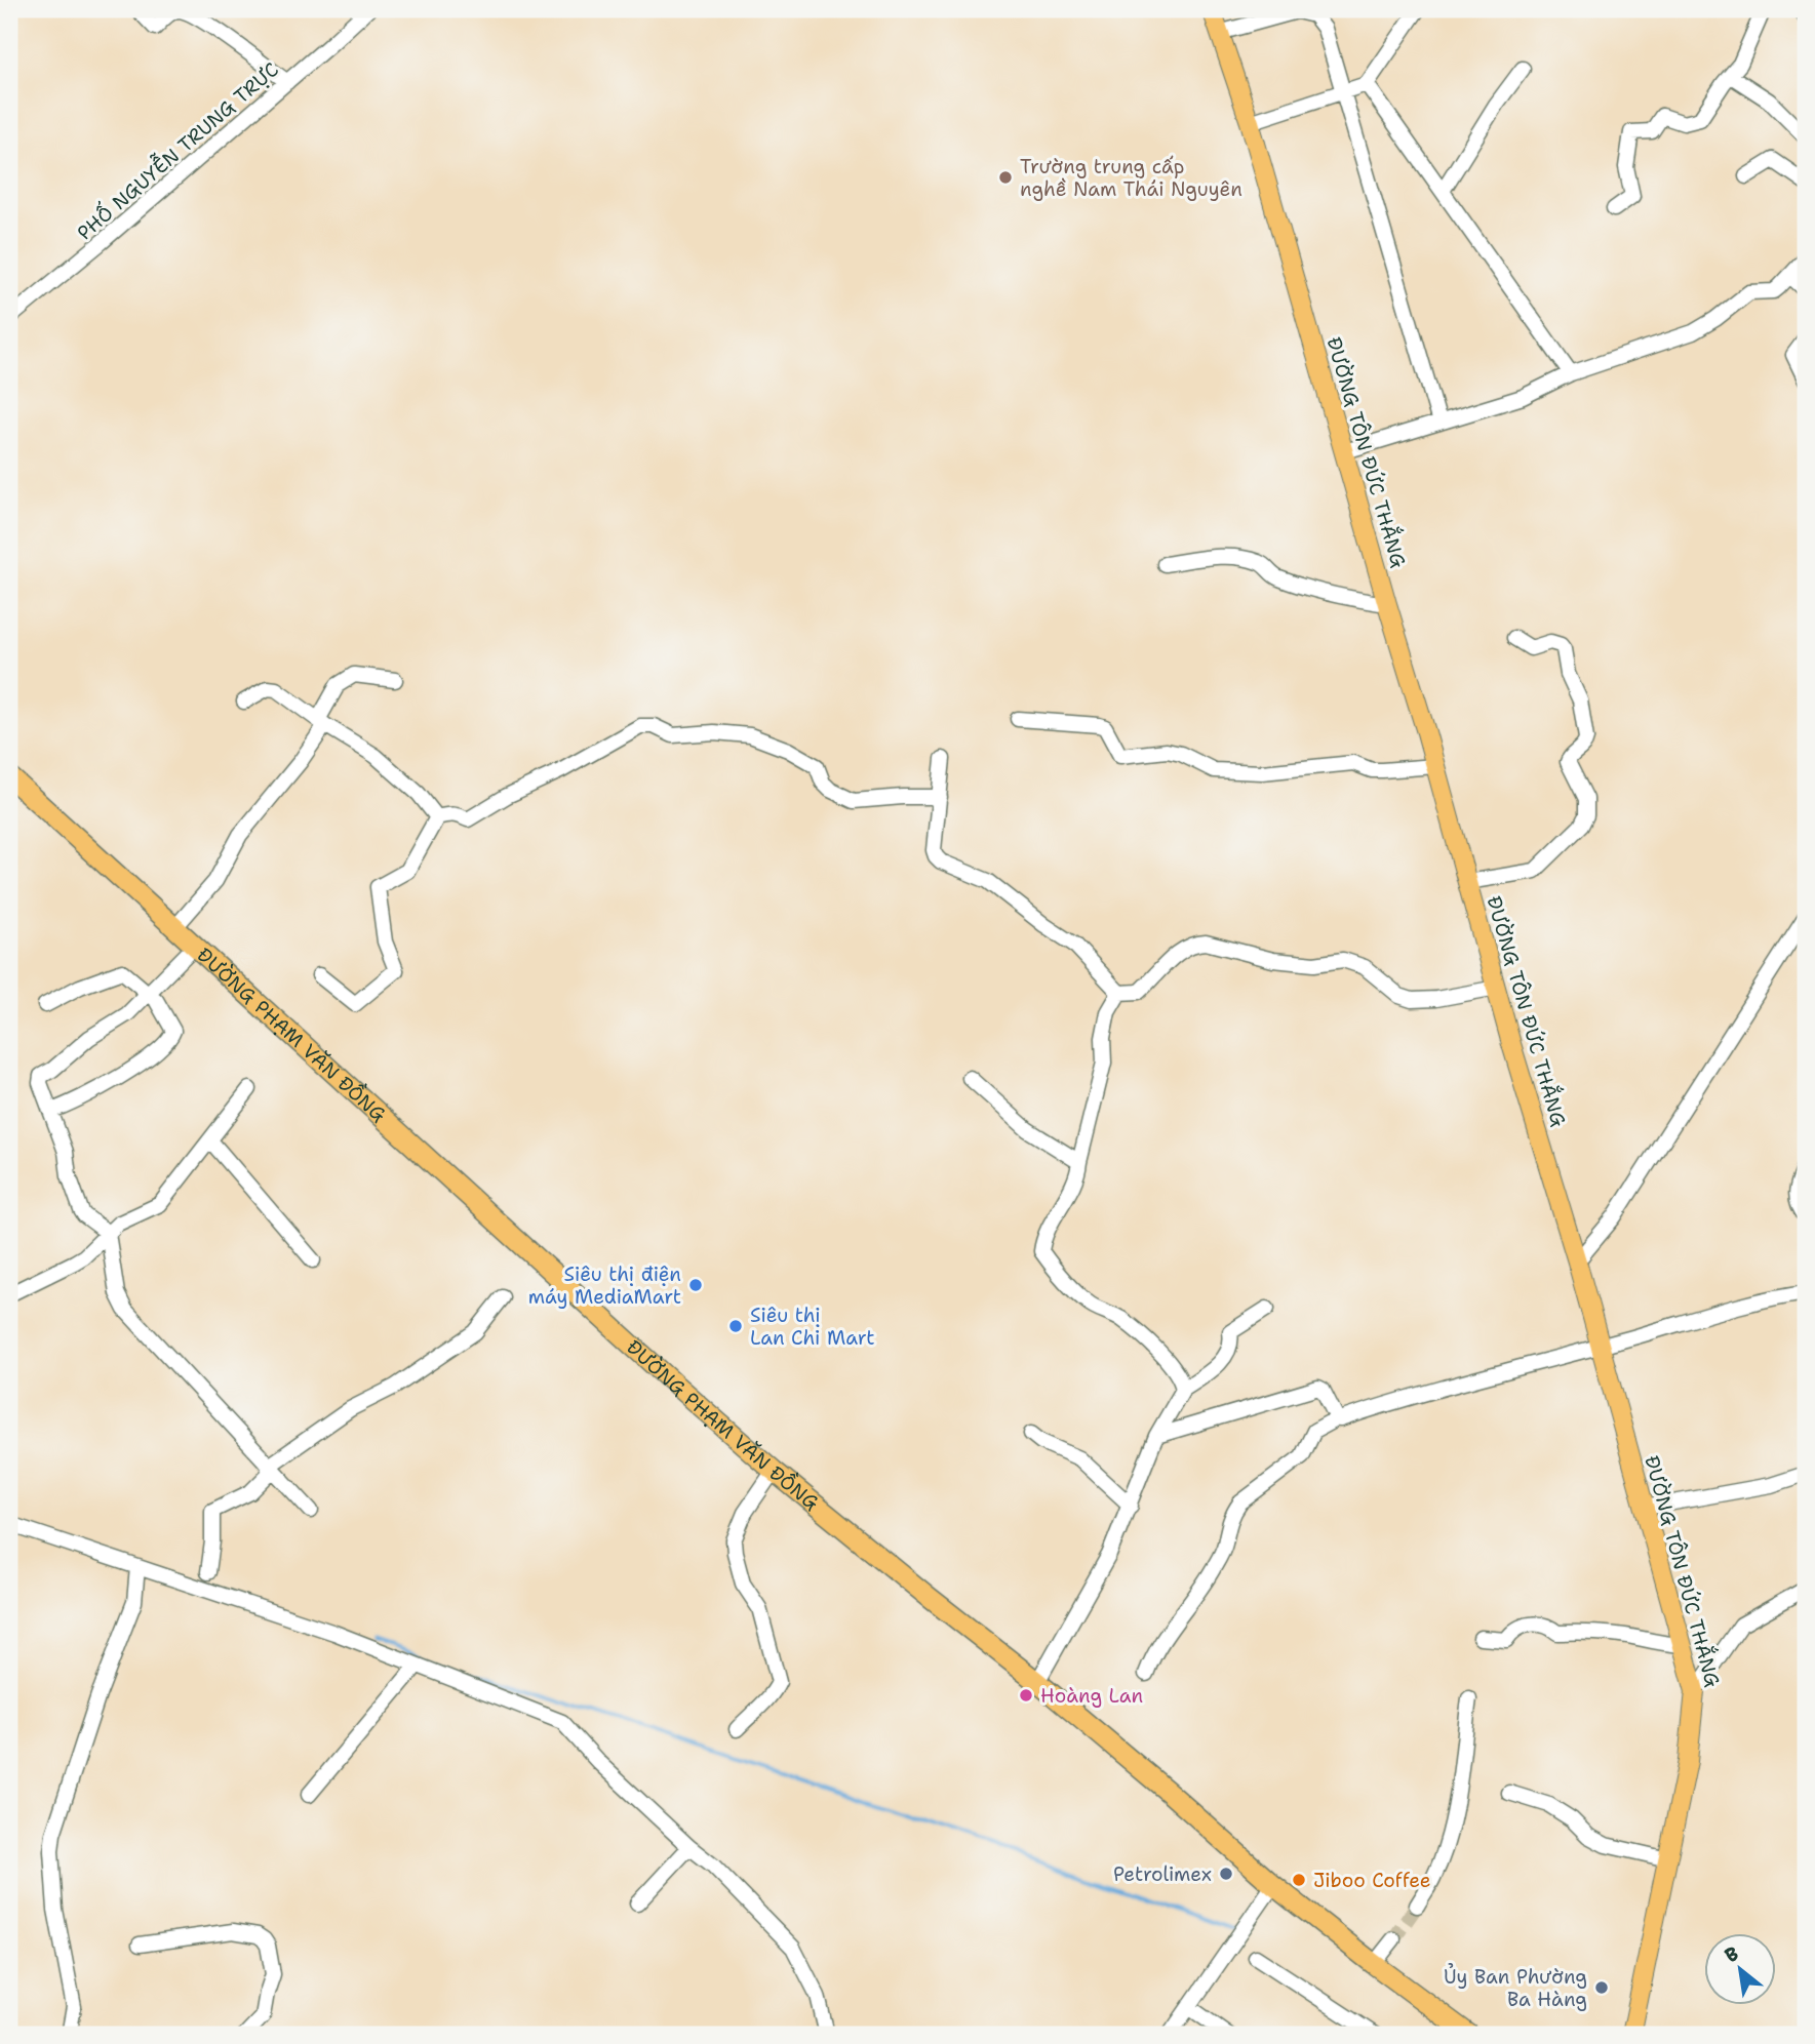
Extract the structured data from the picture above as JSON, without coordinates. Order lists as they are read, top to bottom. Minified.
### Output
{"streets":{"highway":["ĐƯỜNG PHẠM VĂN ĐỒNG"],"main road":["ĐƯỜNG TÔN ĐỨC THẮNG"],"street":["PHỐ NGUYỄN TRUNG TRỰC"]},"places":["Trường trung cấp nghề Nam Thái Nguyên","Siêu thị điện máy MediaMart","Siêu thị Lan Chi Mart","Hoàng Lan","Petrolimex","Jiboo Coffee","Ủy Ban Phường Ba Hàng"],"north":"top left"}
